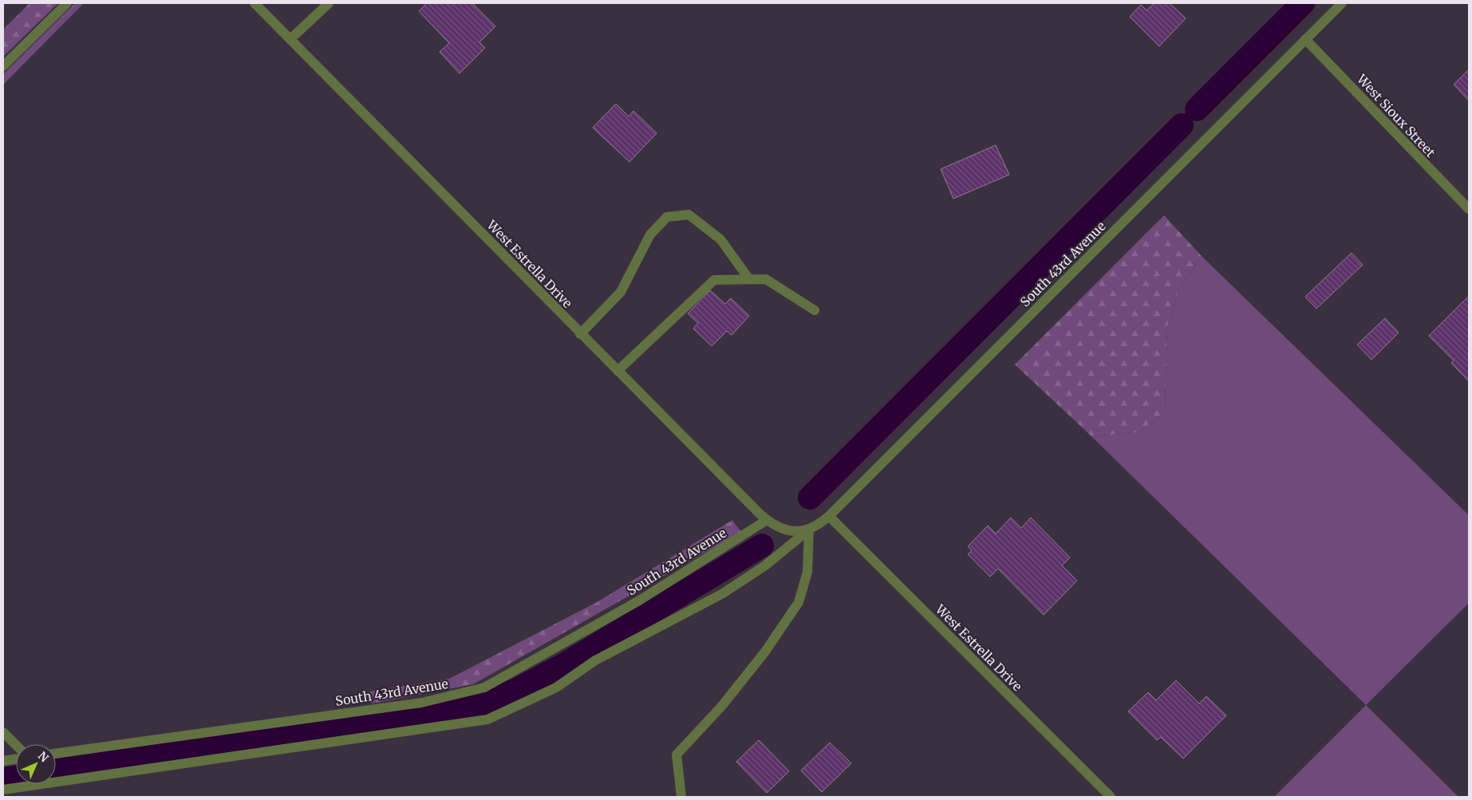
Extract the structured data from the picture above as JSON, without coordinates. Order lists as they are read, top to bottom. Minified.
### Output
{"streets":{"street":["West Sioux Street","West Estrella Drive","South 43rd Avenue"]},"crossings":[["West Sioux Street","South 43rd Avenue"],["West Estrella Drive","South 43rd Avenue"]],"north":"top right"}
